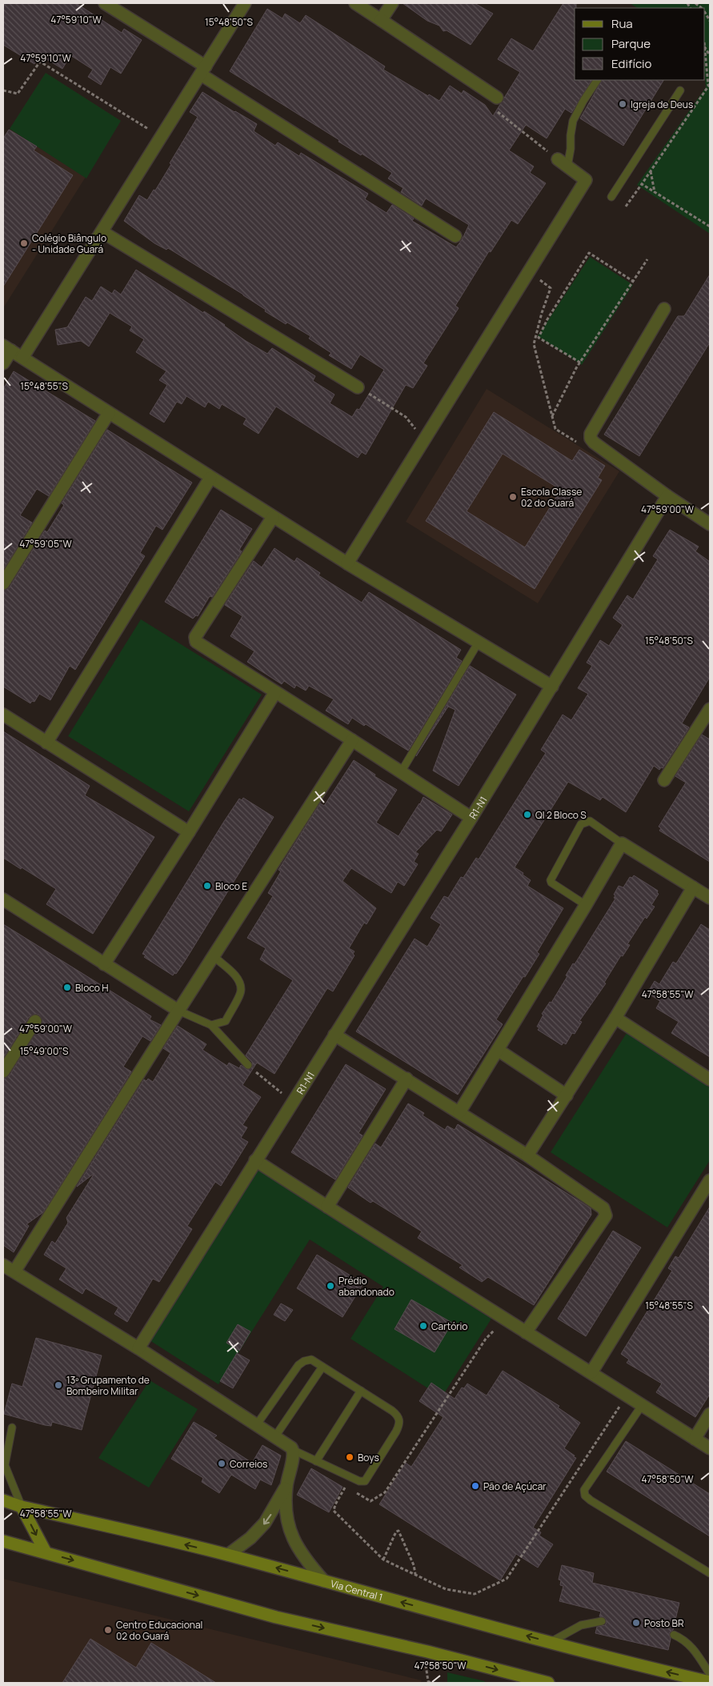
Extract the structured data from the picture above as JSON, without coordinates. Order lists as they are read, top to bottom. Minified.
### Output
{"streets":{"main road":["Via Central 1"],"street":["R1-N1"]},"places":["Igreja de Deus","Colégio Biângulo - Unidade Guará","Escola Classe 02 do Guará","QI 2 Bloco S","Bloco E","Bloco H","Prédio abandonado","Cartório","13º Grupamento de Bombeiro Militar","Boys","Correios","Pão de Açúcar","Posto BR","Centro Educacional 02 do Guará"],"legend":["Rua","Parque","Edifício"],"coordinates":["47°59'10\"W","15°48'50\"S","15°48'55\"S","47°59'00\"W","47°59'05\"W","47°58'55\"W","15°49'00\"S","47°58'50\"W"]}
